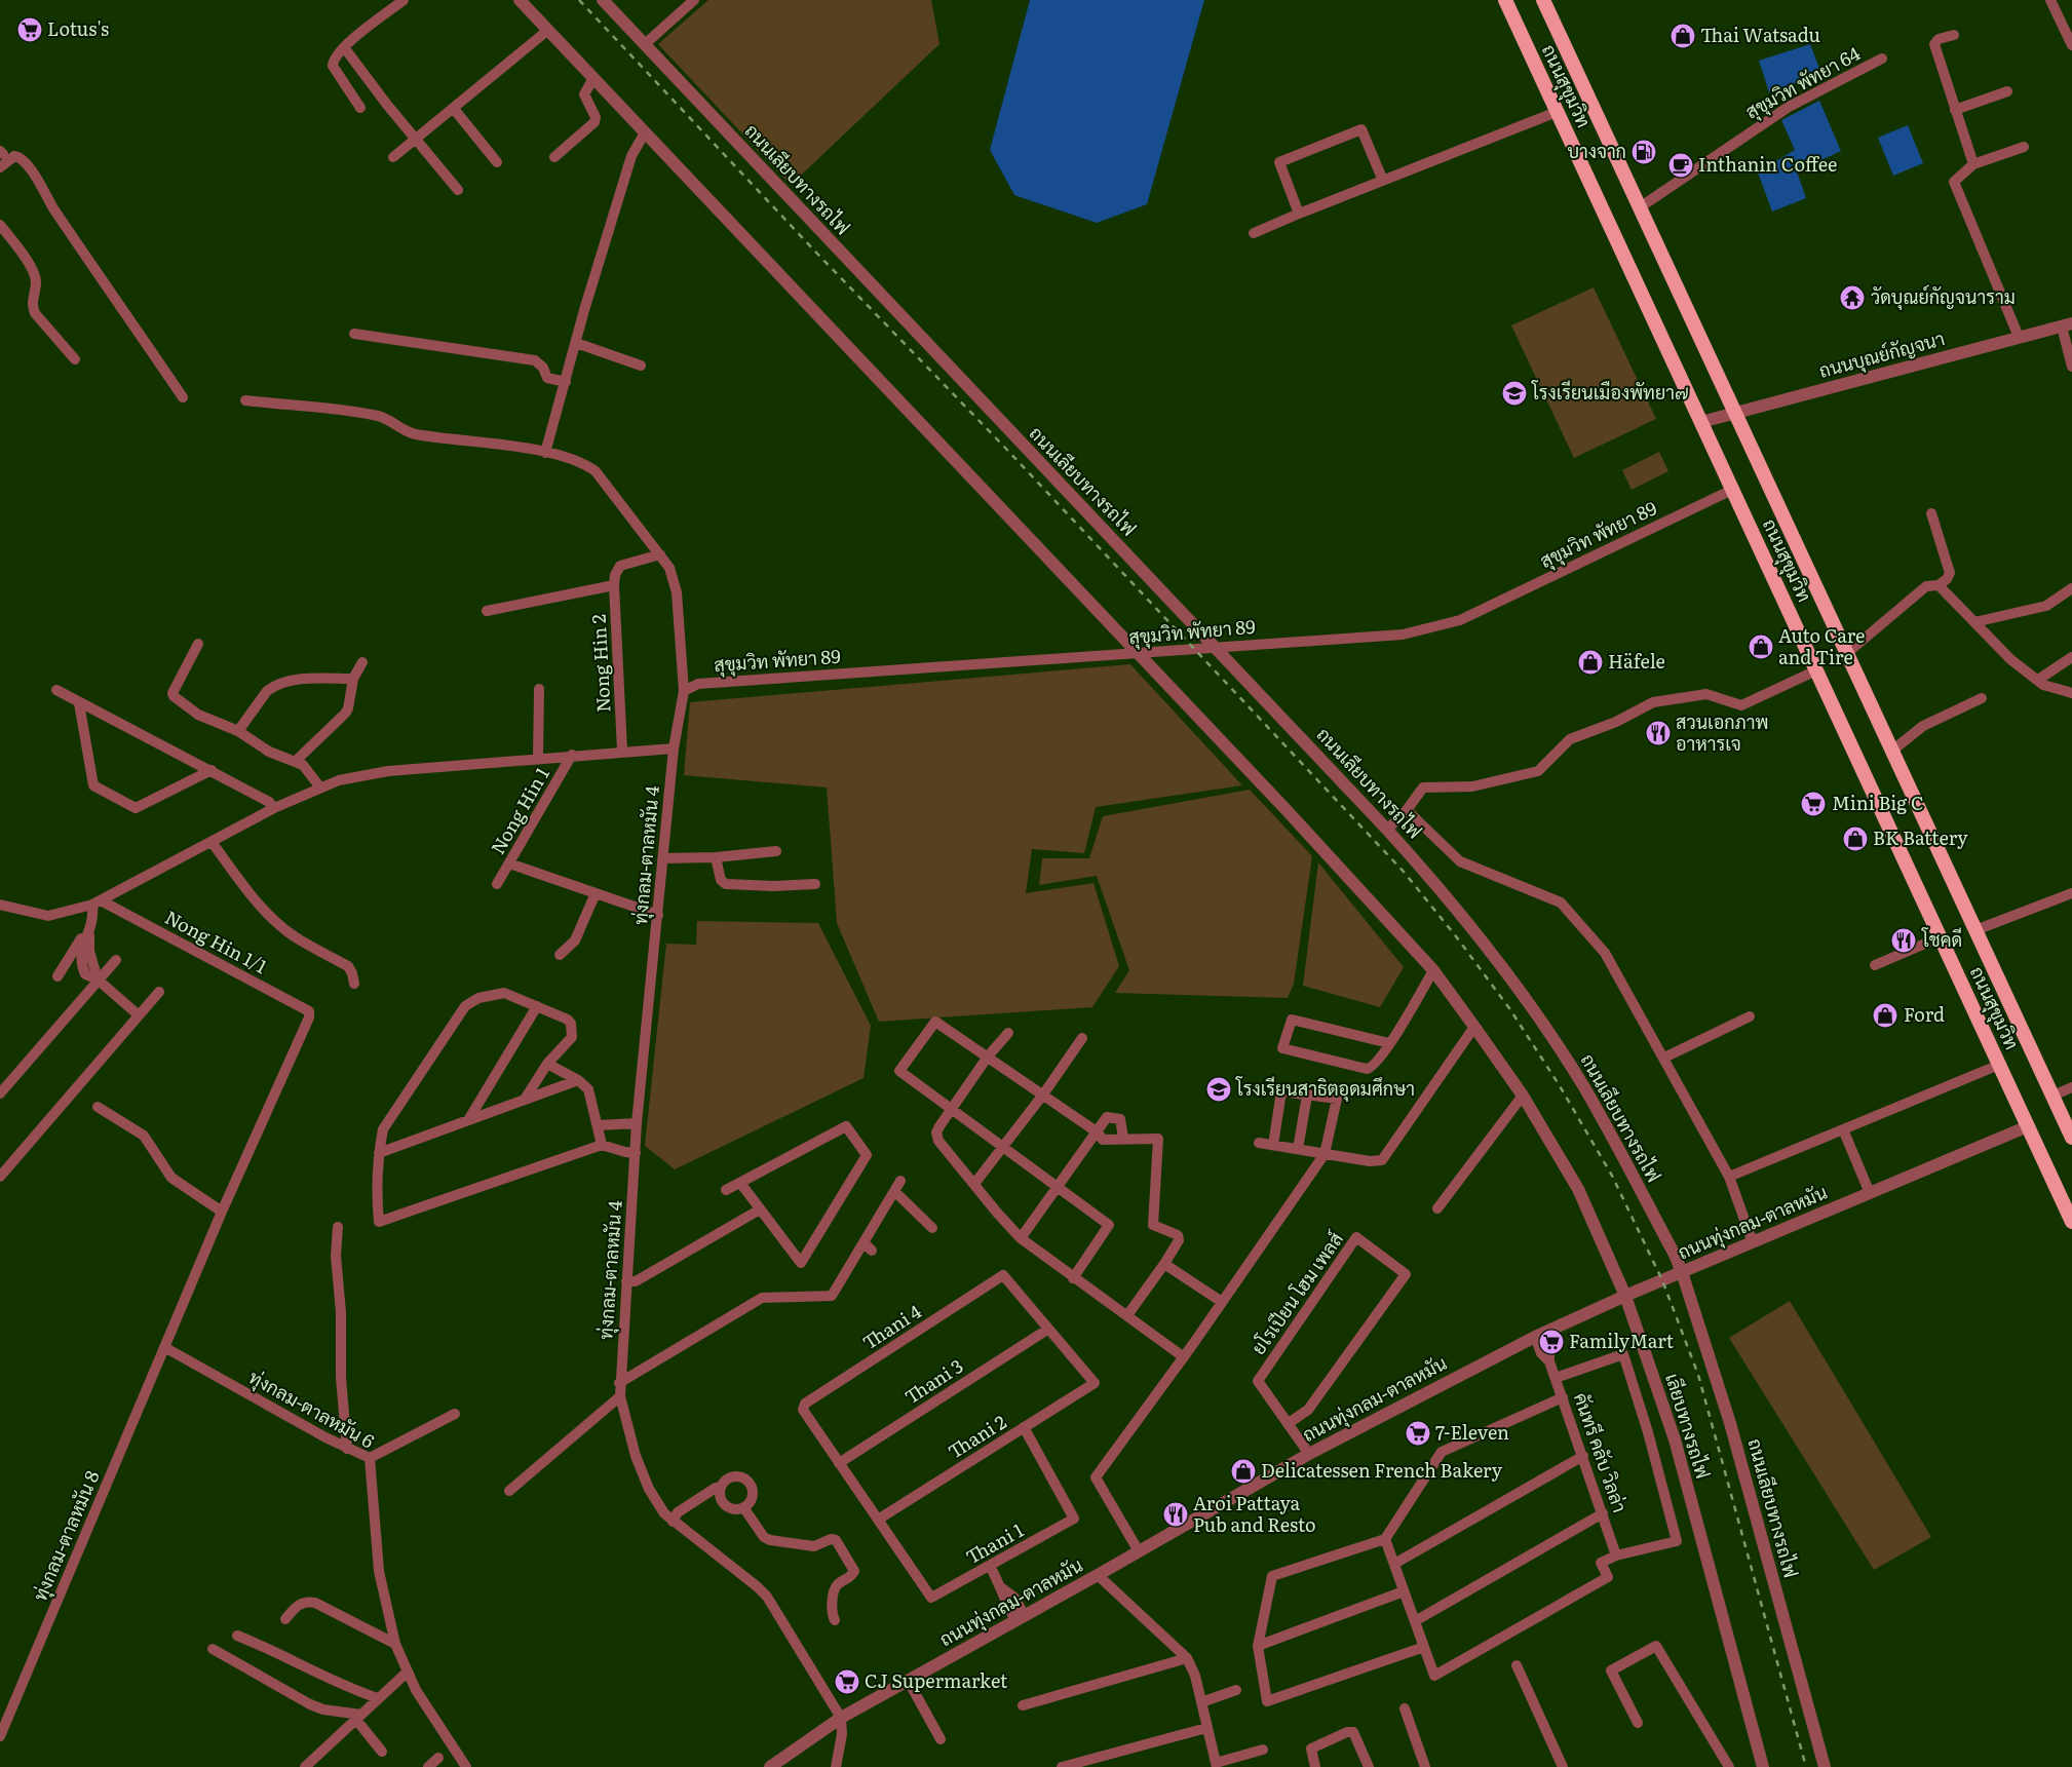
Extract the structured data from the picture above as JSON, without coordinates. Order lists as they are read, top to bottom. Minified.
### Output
{"streets":{"highway":["ถนนสุขุมวิท"],"street":["สุขุมวิท พัทยา 64","ถนนเลียบทางรถไฟ","ถนนบุณย์กัญจนา","สุขุมวิท พัทยา 89","Nong Hin 2","Nong Hin 1","ทุ่งกลม-ตาลหมัน 4","Nong Hin 1/1","ถนนทุ่งกลม-ตาลหมัน","ยโรเปียน โฮม เพลส์","Thani 4","Thani 3","ทุ่งกลม-ตาลหมัน 6","เลียบทางรถไฟ","Thani 2","คันทรี คลับ วิลล่า","ทุ่งกลม-ตาลหมัน 8","Thani 1"]},"crossings":[["สุขุมวิท พัทยา 64","ถนนสุขุมวิท"],["ถนนสุขุมวิท","ถนนบุณย์กัญจนา"],["ถนนสุขุมวิท","สุขุมวิท พัทยา 89"],["ถนนสุขุมวิท","ถนนทุ่งกลม-ตาลหมัน"],["ถนนเลียบทางรถไฟ","สุขุมวิท พัทยา 89"],["ถนนเลียบทางรถไฟ","ถนนทุ่งกลม-ตาลหมัน"],["ทุ่งกลม-ตาลหมัน 4","ถนนทุ่งกลม-ตาลหมัน"],["Nong Hin 1/1","ทุ่งกลม-ตาลหมัน 8"],["ถนนทุ่งกลม-ตาลหมัน","ยโรเปียน โฮม เพลส์"],["ถนนทุ่งกลม-ตาลหมัน","เลียบทางรถไฟ"],["ถนนทุ่งกลม-ตาลหมัน","คันทรี คลับ วิลล่า"],["Thani 4","Thani 3"],["Thani 4","Thani 2"],["Thani 3","Thani 2"],["ทุ่งกลม-ตาลหมัน 6","ทุ่งกลม-ตาลหมัน 8"],["Thani 2","Thani 1"]],"places":{"supermarket":["Lotus's","Mini Big C","FamilyMart","7-Eleven","CJ Supermarket"],"shop":["Thai Watsadu","Auto Care and Tire","Häfele","BK Battery","Ford","Delicatessen French Bakery"],"fuel station":["บางจาก"],"cafe":["Inthanin Coffee"],"temple":["วัดบุณย์กัญจนาราม"],"school or university":["โรงเรียนเมืองพัทยา๗","โรงเรียนสาธิตอุดมศึกษา"],"restaurant":["สวนเอกภาพ อาหารเจ","โชคดี","Aroi Pattaya Pub and Resto"]}}
